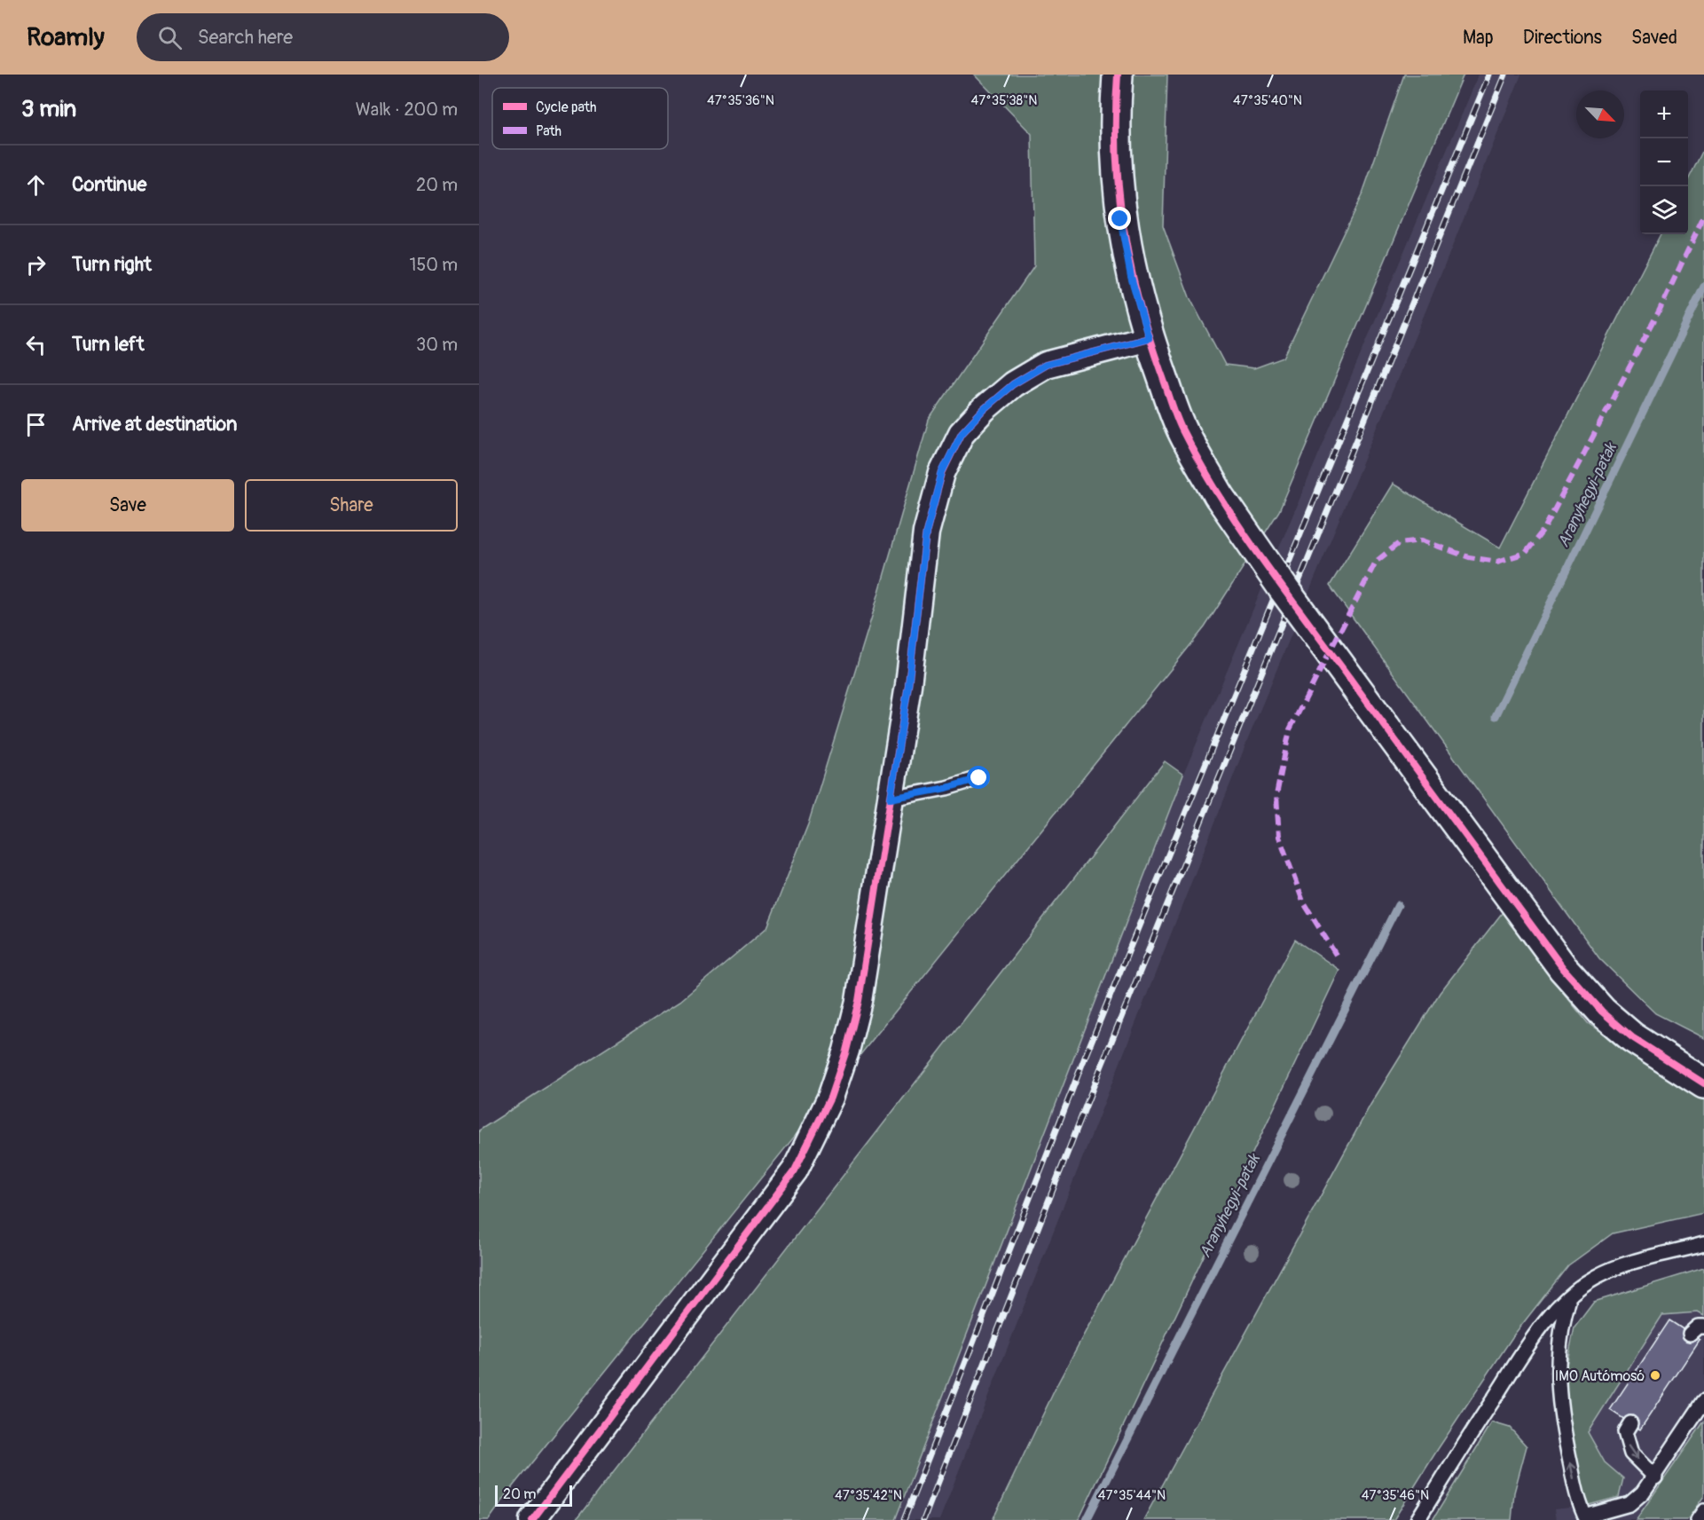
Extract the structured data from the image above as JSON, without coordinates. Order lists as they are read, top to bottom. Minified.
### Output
{"water":["Aranyhegyi-patak"],"places":["IMO Autómosó"],"legend":["Cycle path","Path"],"scale_bar":"20 m","north":"bottom right","page":{"header":"Roamly","search":"Search here","nav":["Map","Directions","Saved"],"heading":["3 min","Walk · 200 m"],"map_buttons":["+","−"],"list":[["Continue","20 m"],["Turn right","150 m"],["Turn left","30 m"],"Arrive at destination"],"buttons":["Save","Share"],"scale":"20 m"},"coordinates":["47°35'36\"N","47°35'38\"N","47°35'40\"N","47°35'42\"N","47°35'44\"N","47°35'46\"N"]}
